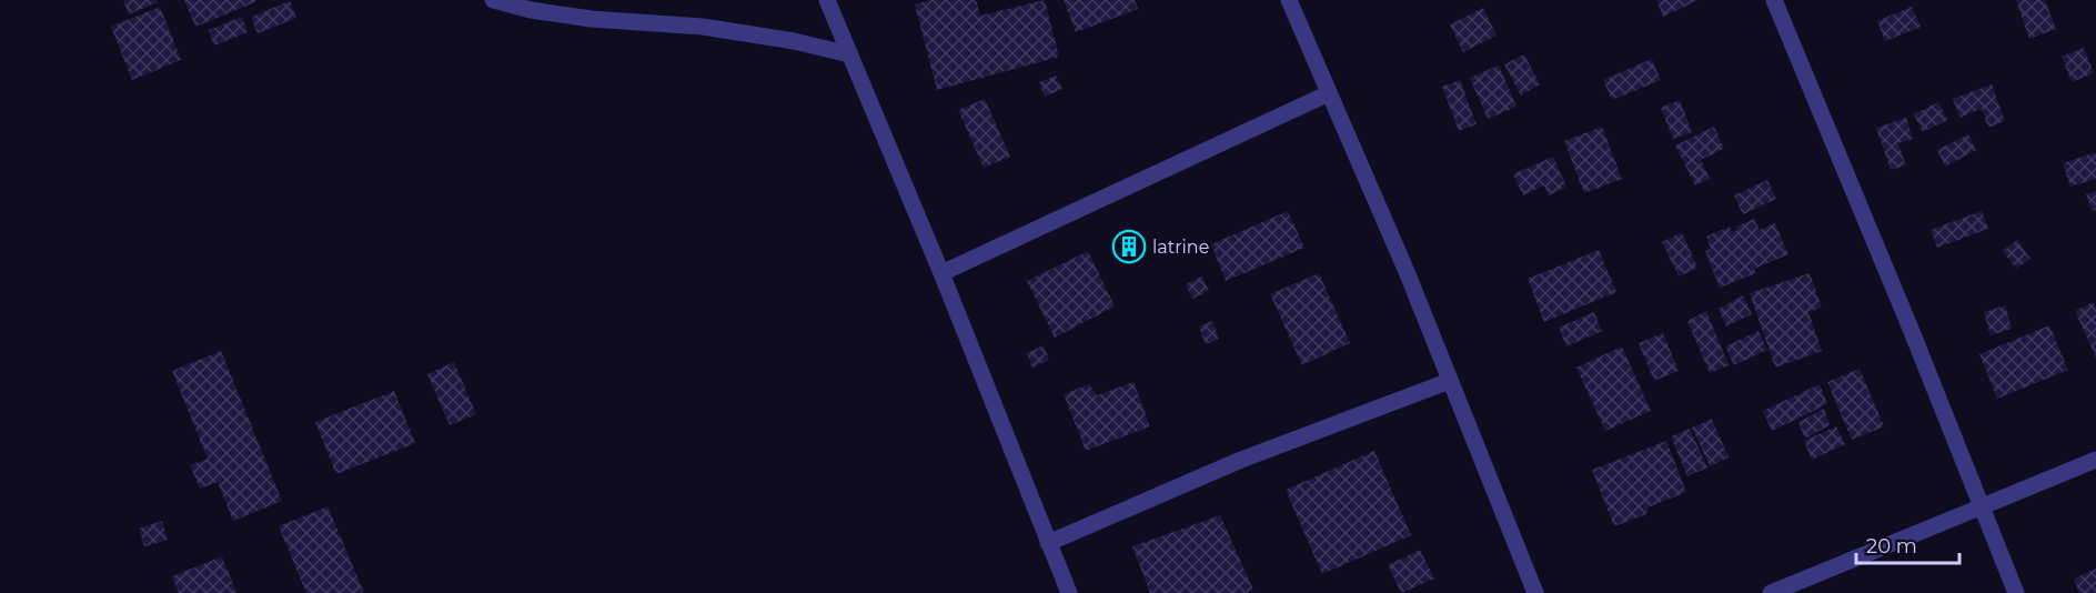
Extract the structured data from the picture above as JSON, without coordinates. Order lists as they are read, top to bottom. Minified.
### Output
{"places":{"building":["latrine"]},"scale_bar":"20 m"}
